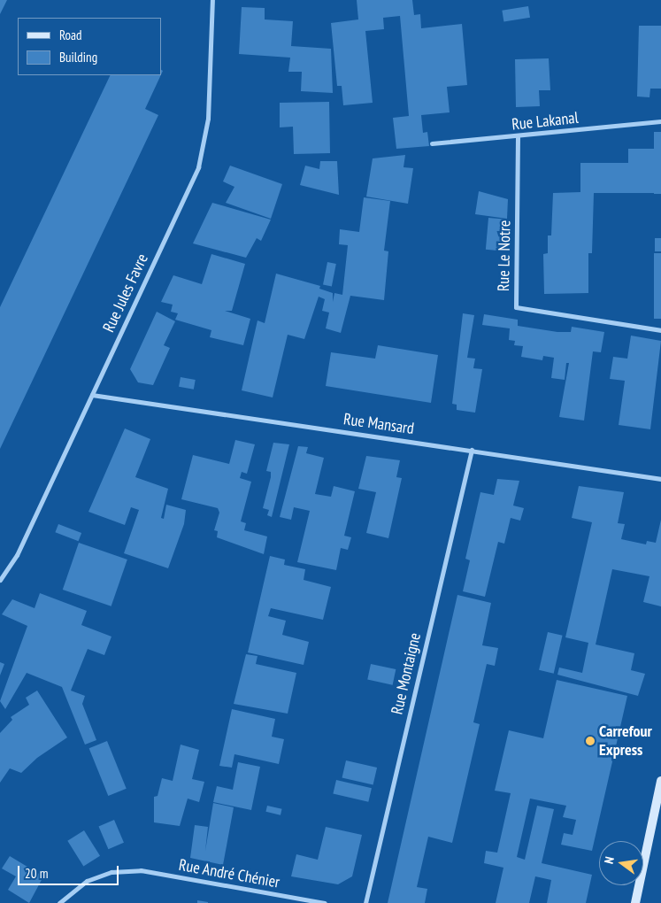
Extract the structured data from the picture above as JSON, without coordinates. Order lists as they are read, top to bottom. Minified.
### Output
{"streets":{"street":["Rue Lakanal","Rue Le Notre","Rue Jules Favre","Rue Mansard","Rue Montaigne","Rue André Chénier"]},"crossings":[["Rue Lakanal","Rue Le Notre"],["Rue Jules Favre","Rue Mansard"],["Rue Mansard","Rue Montaigne"]],"places":["Carrefour Express"],"legend":["Road","Building"],"scale_bar":"20 m","north":"left"}
